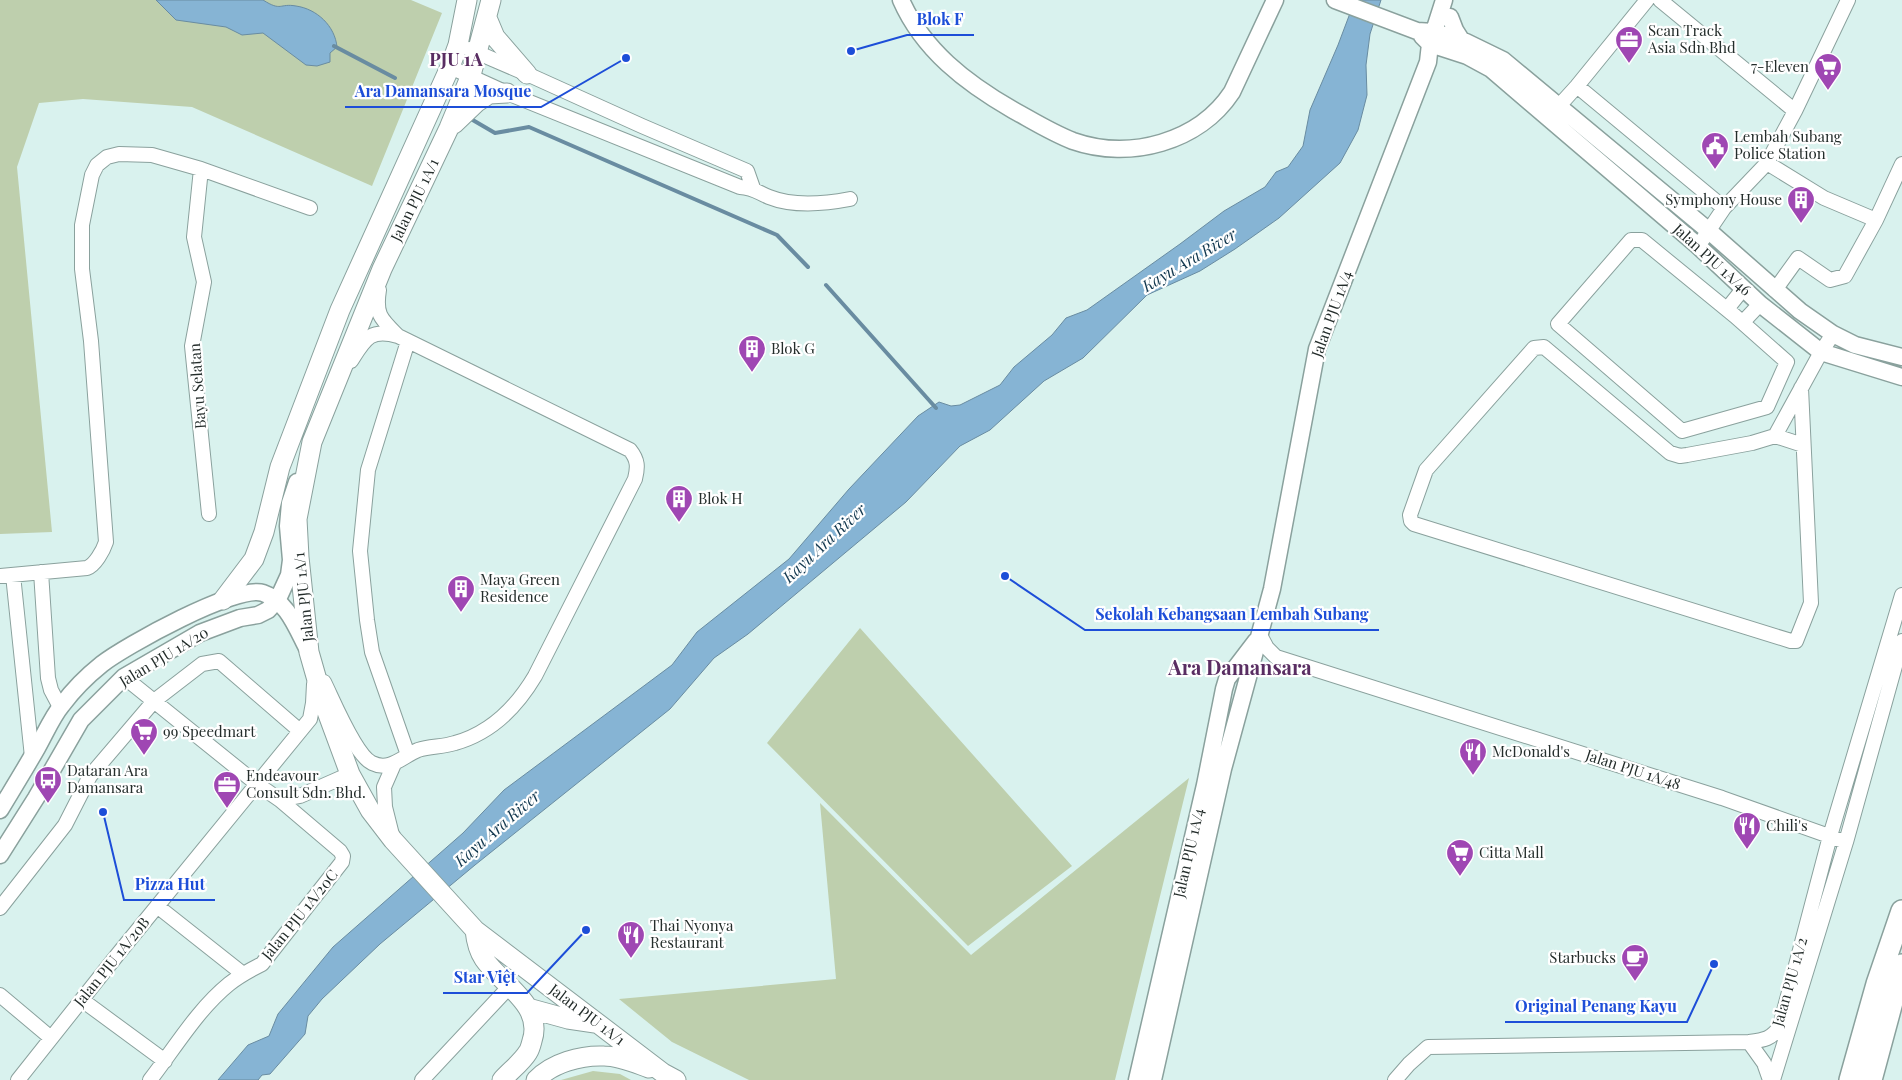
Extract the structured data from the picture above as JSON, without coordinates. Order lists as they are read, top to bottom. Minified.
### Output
{"streets":{"main road":["Jalan PJU 1A/1"],"street":["Jalan PJU 1A/46","Jalan PJU 1A/4","Bayu Selatan","Jalan PJU 1A/20","Jalan PJU 1A/48","Jalan PJU 1A/20C","Jalan PJU 1A/20B","Jalan PJU 1A/2"]},"crossings":[["Jalan PJU 1A/1","Jalan PJU 1A/20"],["Jalan PJU 1A/1","Jalan PJU 1A/20B"],["Jalan PJU 1A/46","Jalan PJU 1A/4"],["Jalan PJU 1A/48","Jalan PJU 1A/2"]],"districts":["PJU 1A","Ara Damansara"],"water":["Kayu Ara River"],"places":{"other":["Blok F","Ara Damansara Mosque","Sekolah Kebangsaan Lembah Subang","Pizza Hut","Star Việt","Original Penang Kayu"],"office":["Scan Track Asia Sdn Bhd","Endeavour Consult Sdn. Bhd."],"supermarket":["7-Eleven","99 Speedmart","Citta Mall"],"public building":["Lembah Subang Police Station"],"building":["Symphony House","Blok G","Blok H","Maya Green Residence"],"restaurant":["McDonald's","Chili's","Thai Nyonya Restaurant"],"bus stop":["Dataran Ara Damansara"],"cafe":["Starbucks"]}}
